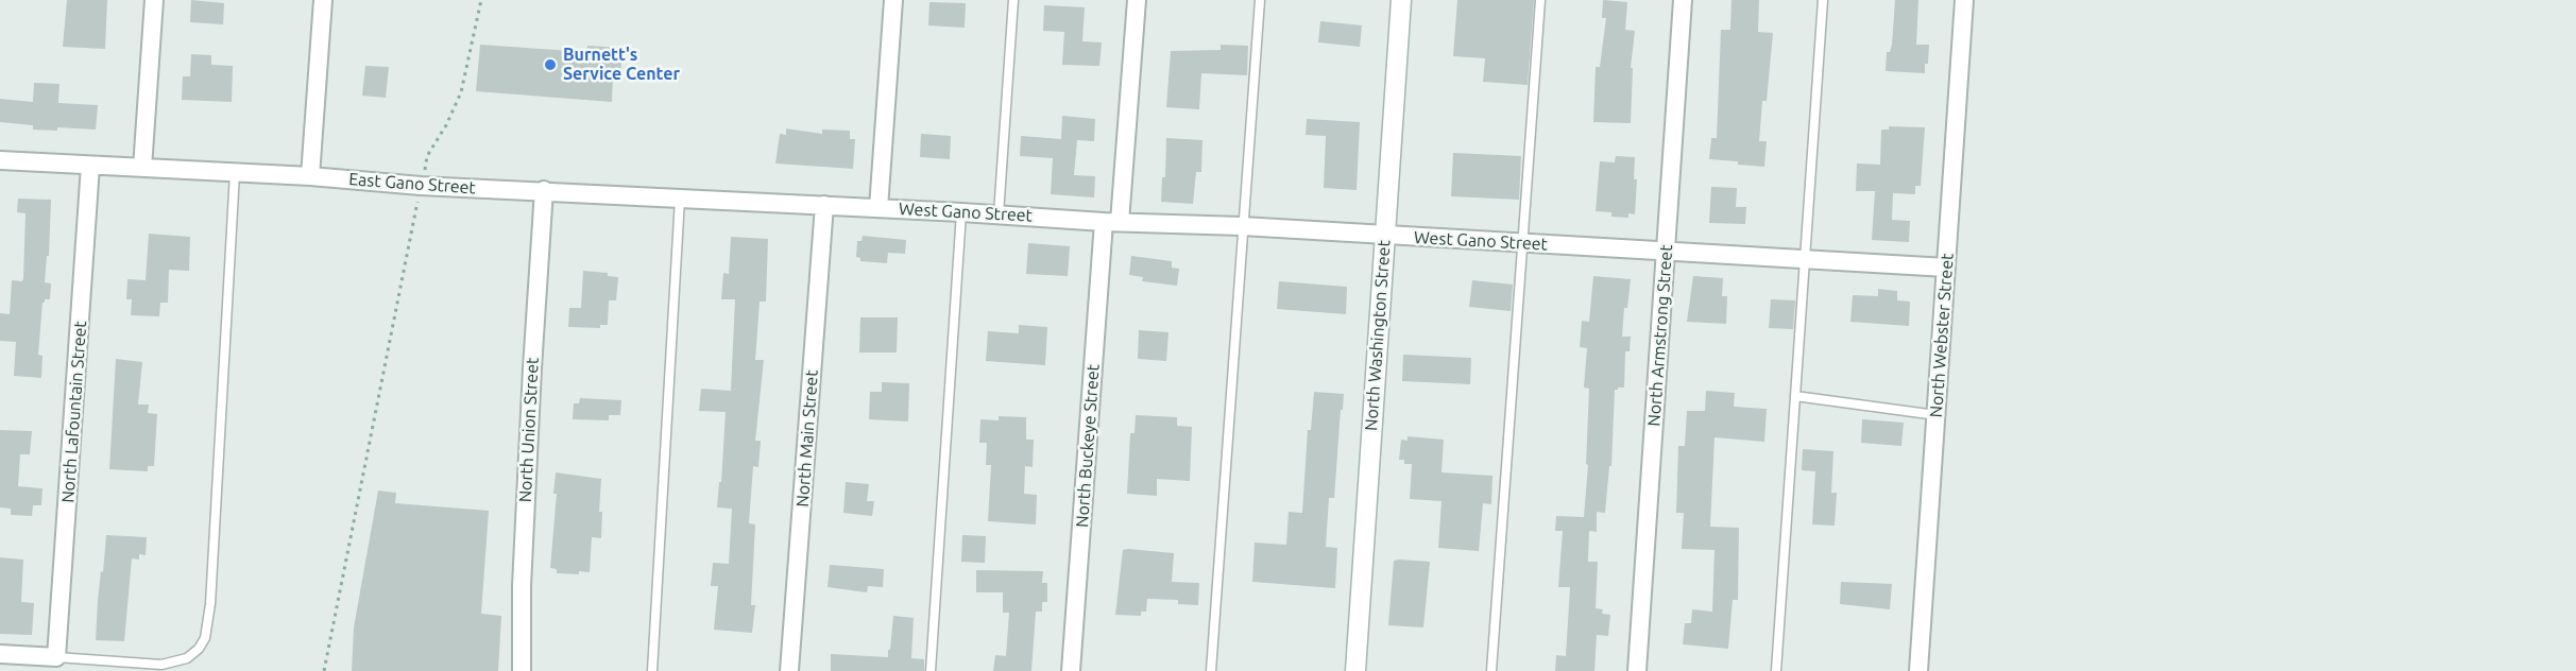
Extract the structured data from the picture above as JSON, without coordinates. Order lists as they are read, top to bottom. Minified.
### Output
{"streets":{"main road":["North Washington Street"],"street":["East Gano Street","West Gano Street","North Armstrong Street","North Webster Street","North Lafountain Street","North Union Street","North Main Street","North Buckeye Street"]},"crossings":[["East Gano Street","West Gano Street"],["East Gano Street","North Lafountain Street"],["East Gano Street","North Union Street"],["East Gano Street","North Main Street"],["West Gano Street","North Washington Street"],["West Gano Street","North Armstrong Street"],["West Gano Street","North Webster Street"],["West Gano Street","North Main Street"],["West Gano Street","North Buckeye Street"]],"places":["Burnett's Service Center"]}
